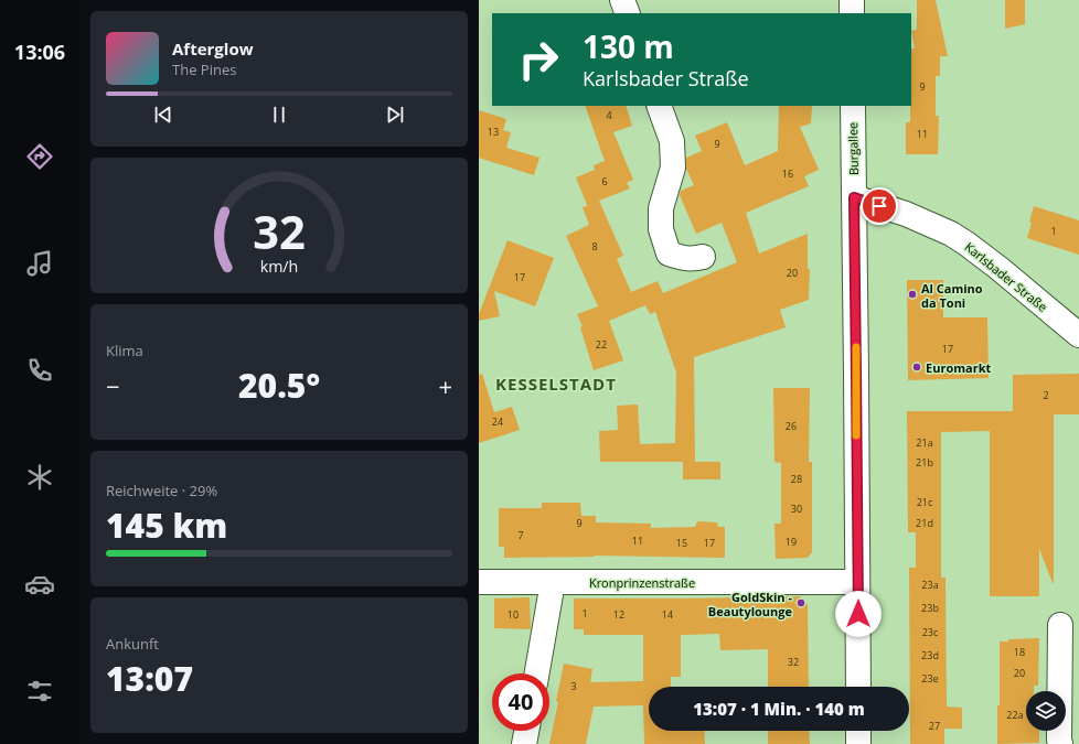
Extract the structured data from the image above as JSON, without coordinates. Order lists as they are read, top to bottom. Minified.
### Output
{"streets":{"street":["Burgallee","Karlsbader Straße","Kronprinzenstraße"]},"crossings":[["Burgallee","Karlsbader Straße"],["Burgallee","Kronprinzenstraße"]],"districts":["KESSELSTADT"],"places":["Al Camino da Toni","Euromarkt","GoldSkin - Beautylounge"],"house_numbers":["9","4","13","11","9","16","6","1","8","20","17","22","17","2","24","26","21a","21b","28","21c","30","9","21d","7","11","19","15","17","23a","23b","1","10","12","14","23c","18","23d","32","20","23e","3","22a","27"],"page":{"tabs":"13:06","turn":["130 m","Karlsbader Straße"],"song":["Afterglow","The Pines"],"tile":["Klima",["Reichweite · 29%","145 km"],["Ankunft","13:07"]],"heat":["−","20.5°","+"],"limit":"40","trip":"13:07 · 1 Min. · 140 m","gauge":["32","km/h"]}}
